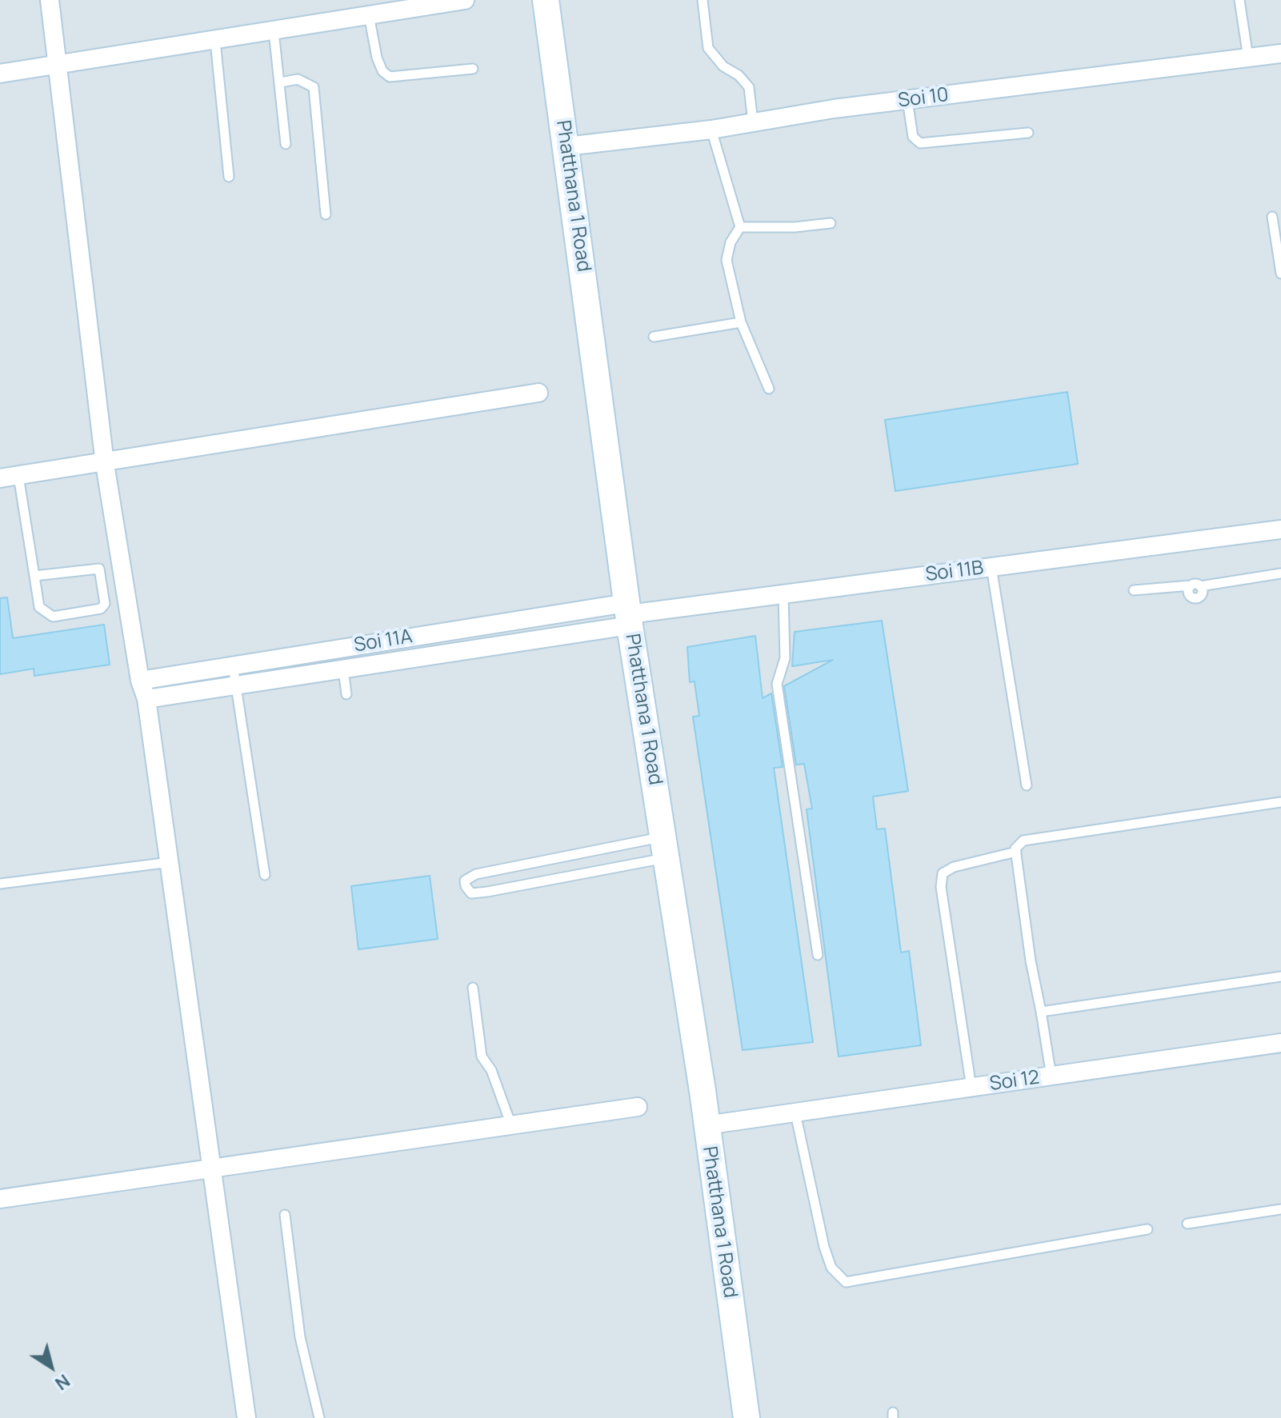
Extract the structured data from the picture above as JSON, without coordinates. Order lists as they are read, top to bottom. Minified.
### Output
{"streets":{"main road":["Phatthana 1 Road"],"street":["Soi 10","Soi 11B","Soi 11A","Soi 12"]},"crossings":[["Soi 10","Phatthana 1 Road"],["Phatthana 1 Road","Soi 11B"],["Phatthana 1 Road","Soi 11A"],["Phatthana 1 Road","Soi 12"],["Soi 11B","Soi 11A"]],"north":"bottom right"}
